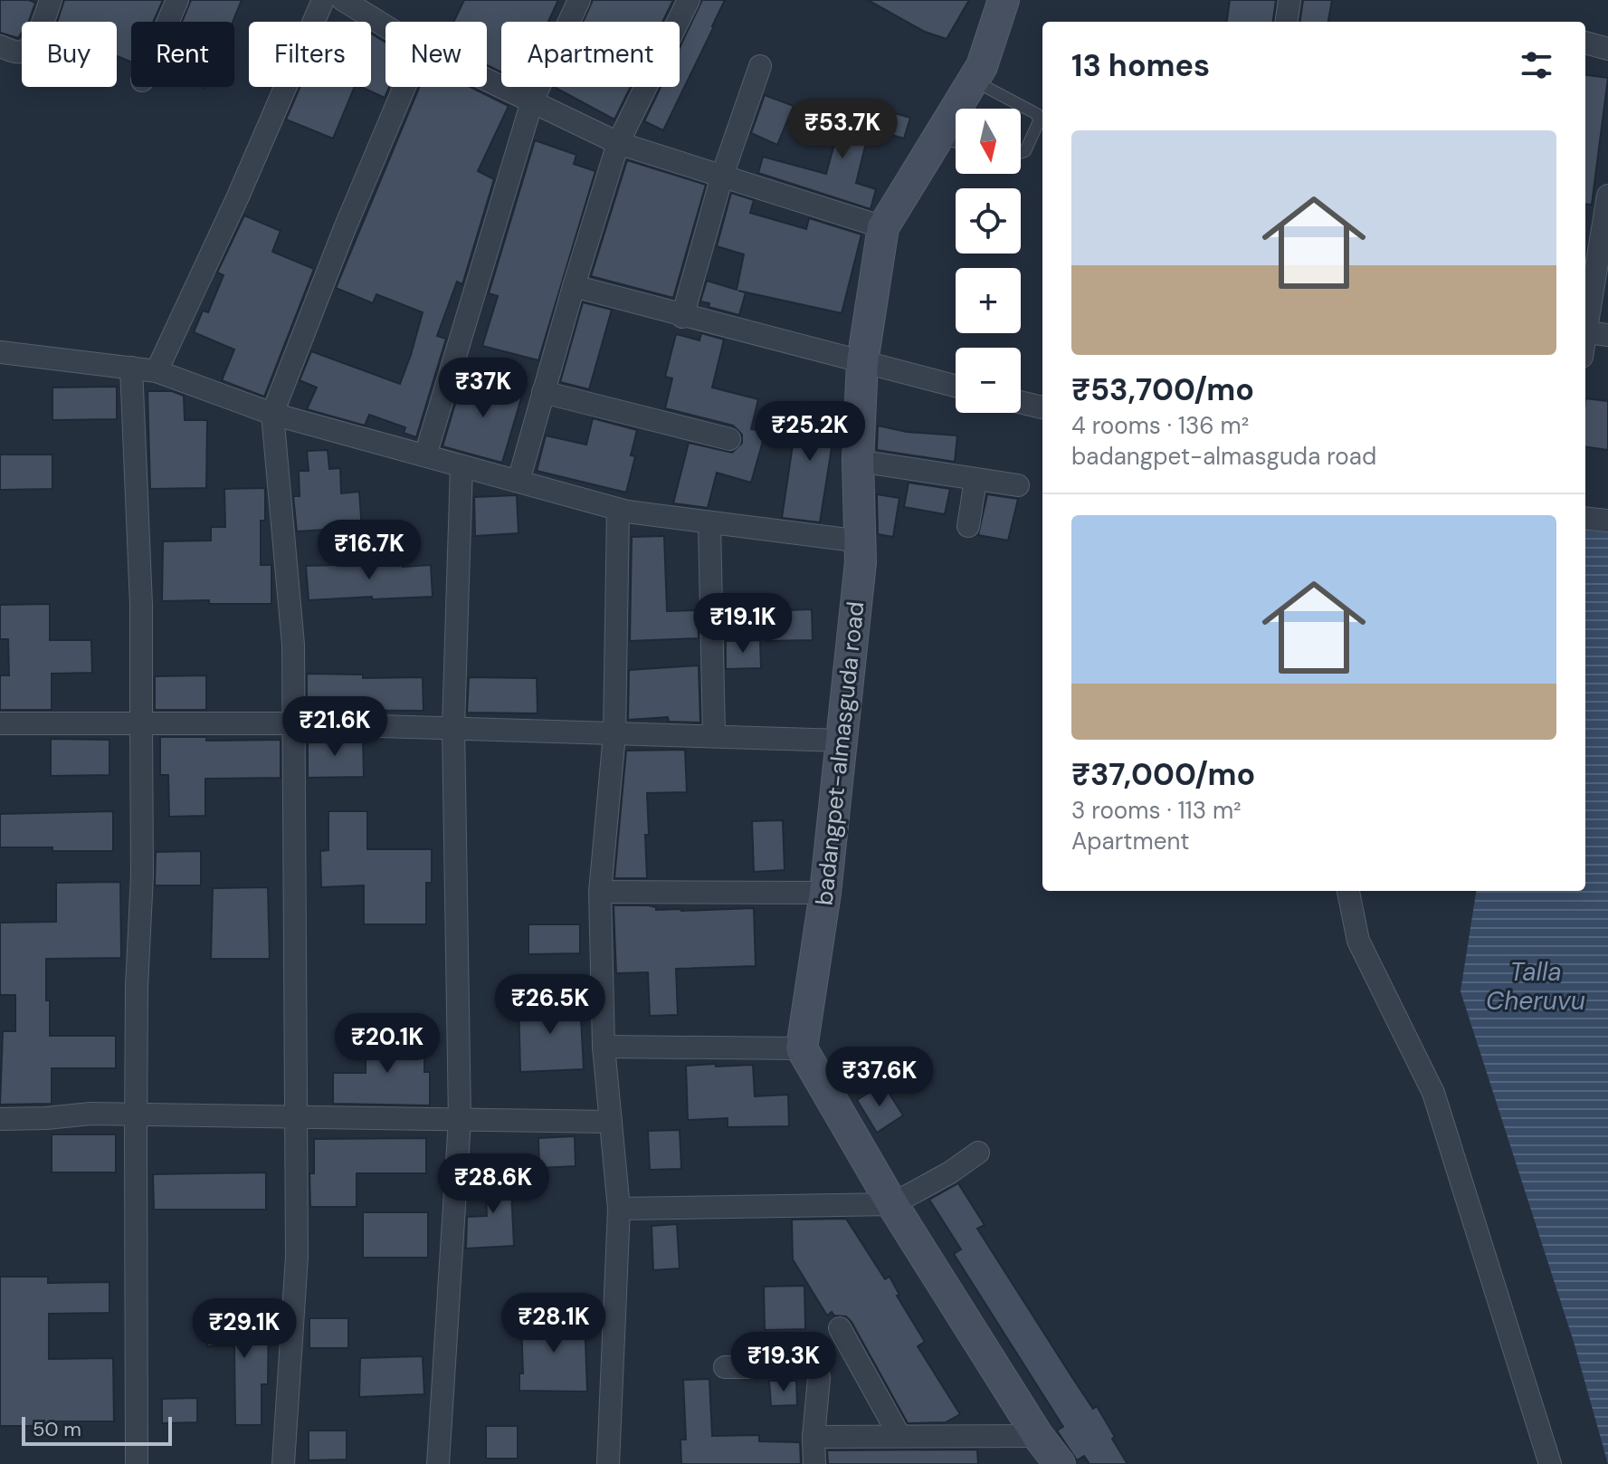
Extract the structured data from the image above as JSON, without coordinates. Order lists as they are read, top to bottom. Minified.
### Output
{"streets":{"street":["badangpet-almasguda road"]},"water":["Talla Cheruvu"],"scale_bar":"50 m","north":"bottom","page":{"chip":["Buy","Rent","Filters","New","Apartment"],"heading":"13 homes","price":["₹53.7K","₹37K","₹25.2K","₹16.7K","₹19.1K","₹21.6K","₹26.5K","₹20.1K","₹37.6K","₹28.6K","₹28.1K","₹29.1K","₹19.3K"],"map_buttons":["+","−"],"list":[{"name":"₹53,700/mo","note":"4 rooms · 136 m² · badangpet-almasguda road"},{"name":"₹37,000/mo","note":"3 rooms · 113 m² · Apartment"}],"scale":"50 m"}}
